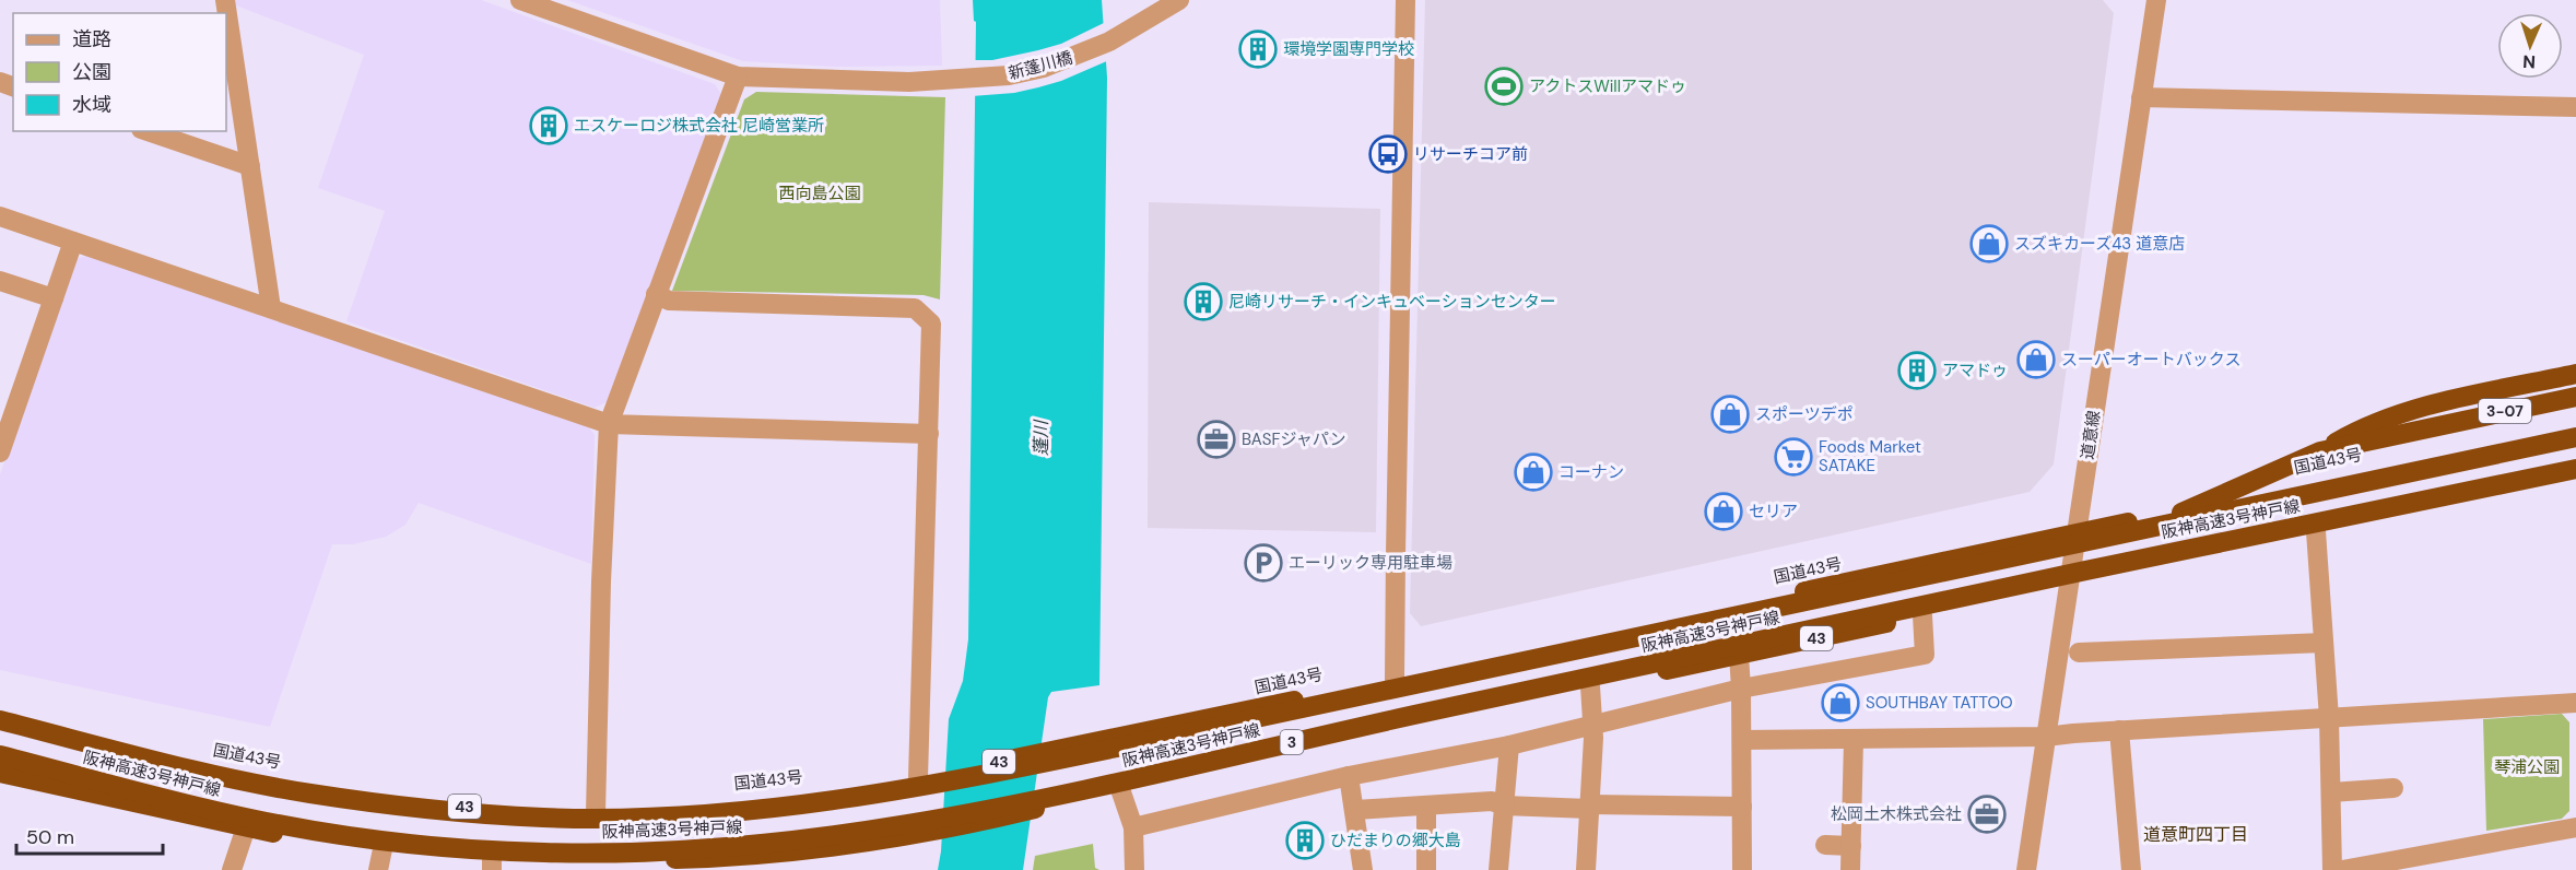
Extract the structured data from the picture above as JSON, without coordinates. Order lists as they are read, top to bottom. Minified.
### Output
{"streets":{"highway":["3-07","国道43号","阪神高速3号神戸線","43","3"],"street":["新蓬川橋","道意線"]},"crossings":[["道意線","国道43号"],["道意線","43"],["国道43号","阪神高速3号神戸線"]],"districts":["道意町四丁目"],"water":["蓬川"],"parks":["西向島公園","琴浦公園"],"places":{"building":["環境学園専門学校","エスケーロジ株式会社 尼崎営業所","尼崎リサーチ・インキュベーションセンター","アマドゥ","ひだまりの郷大島"],"sports":["アクトスWillアマドゥ"],"bus stop":["リサーチコア前"],"shop":["スズキカーズ43 道意店","スーパーオートバックス","スポーツデポ","コーナン","セリア","SOUTHBAY TATTOO"],"office":["BASFジャパン","松岡土木株式会社"],"supermarket":["Foods Market SATAKE"],"parking":["エーリック専用駐車場"]},"legend":["道路","公園","水域"],"scale_bar":"50 m","north":"bottom"}
